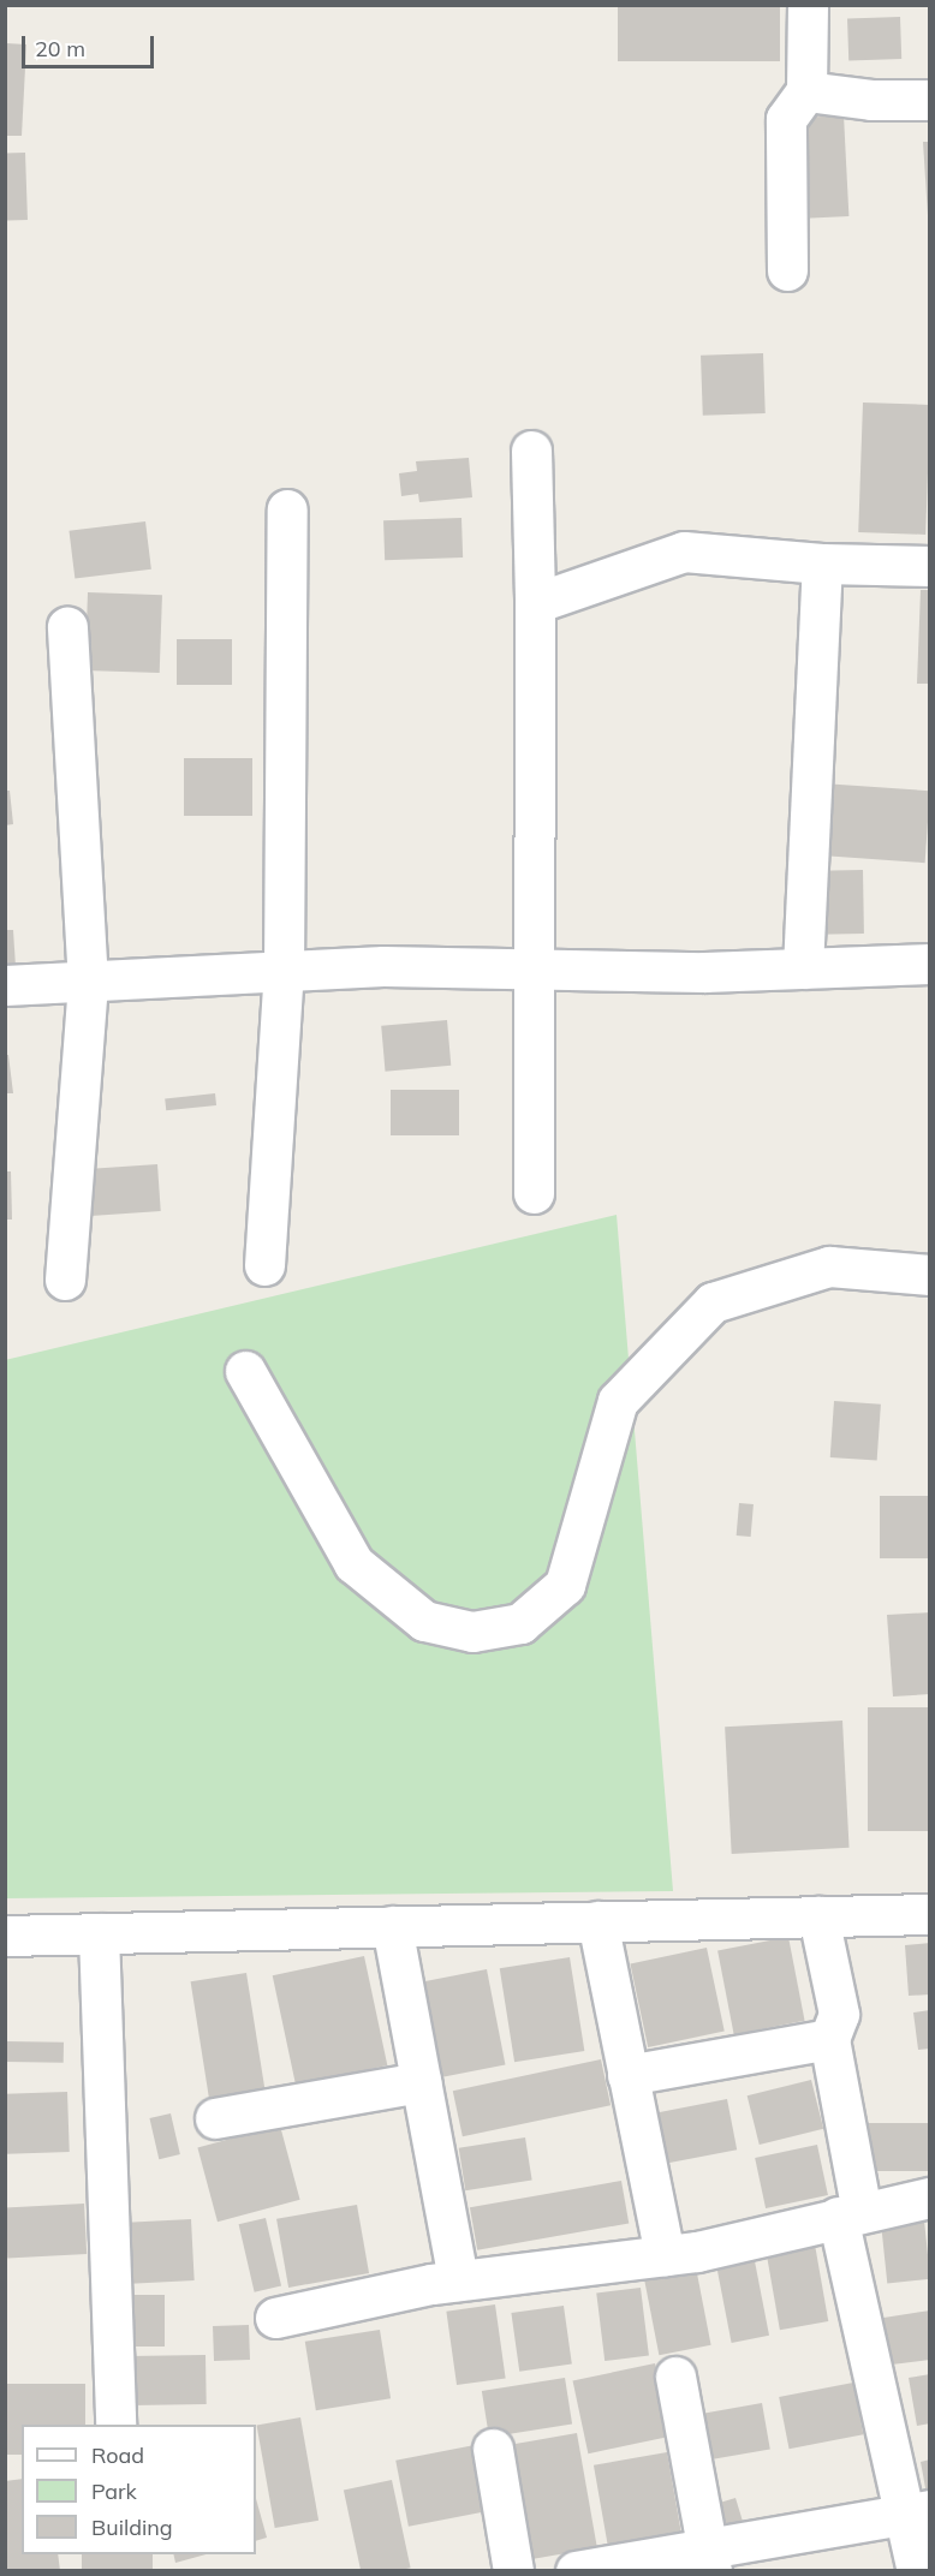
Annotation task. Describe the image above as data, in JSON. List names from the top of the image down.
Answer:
{
  "legend": ["Road", "Park", "Building"],
  "scale_bar": "20 m"
}
